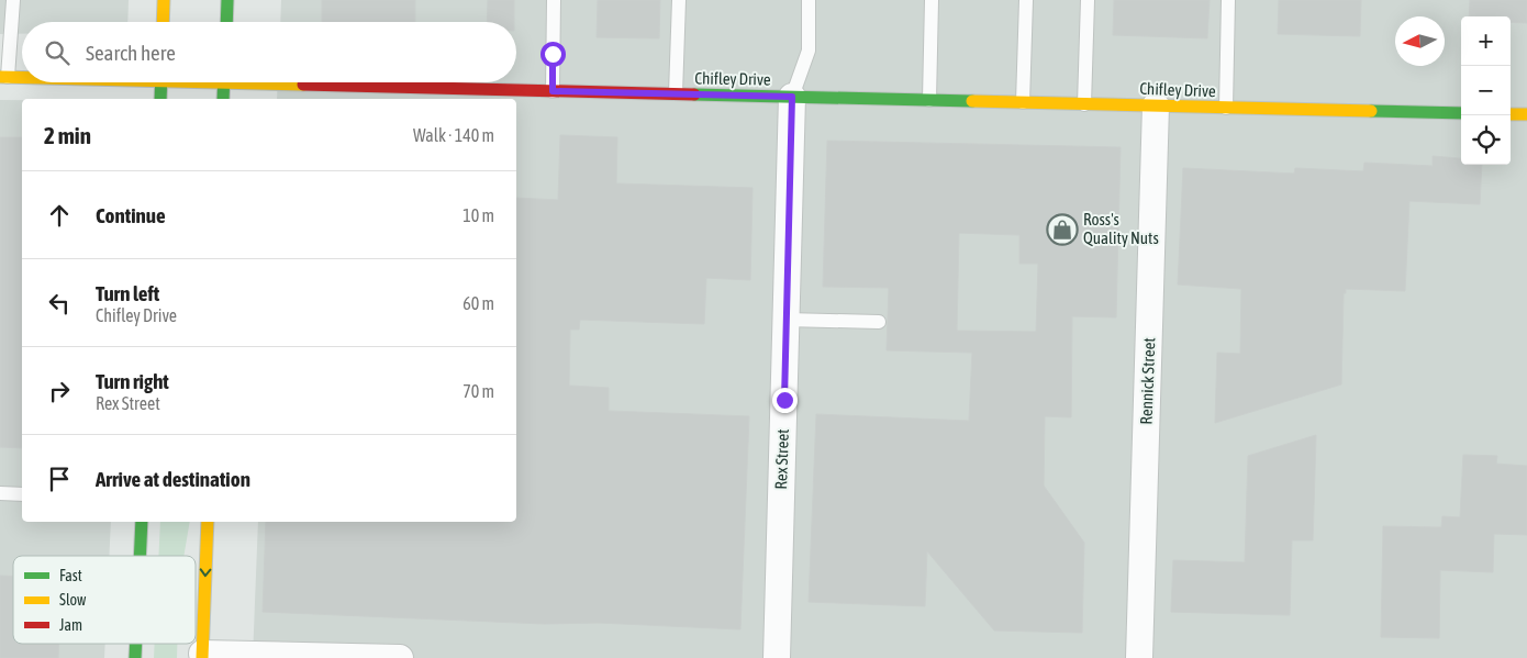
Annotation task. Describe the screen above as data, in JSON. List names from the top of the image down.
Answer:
{
  "streets": {
    "main road": ["Chifley Drive"],
    "street": ["Rennick Street", "Rex Street"]
  },
  "crossings": [
    ["Chifley Drive", "Rennick Street"],
    ["Chifley Drive", "Rex Street"]
  ],
  "places": {
    "shop": ["Ross's Quality Nuts"]
  },
  "legend": ["Fast", "Slow", "Jam"],
  "north": "left",
  "page": {
    "map_buttons": ["+", "−"],
    "search": "Search here",
    "heading": ["2 min", "Walk · 140 m"],
    "list": [
      ["Continue", "10 m"],
      ["Turn left", "Chifley Drive", "60 m"],
      ["Turn right", "Rex Street", "70 m"],
      "Arrive at destination"
    ]
  }
}
